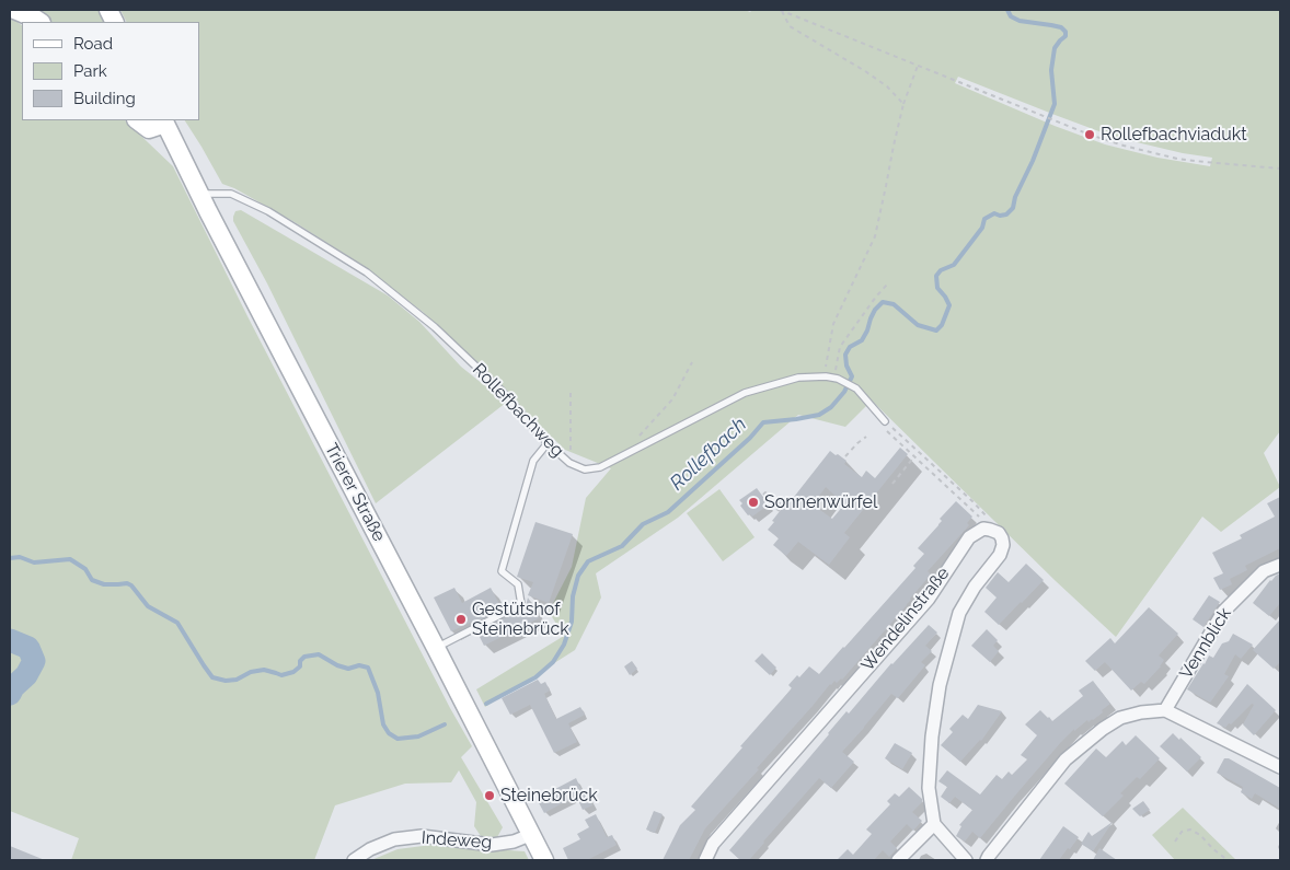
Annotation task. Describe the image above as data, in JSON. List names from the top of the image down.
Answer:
{
  "streets": {
    "main road": ["Trierer Straße"],
    "street": ["Wendelinstraße", "Vennblick", "Indeweg"],
    "lane": ["Rollefbachweg"]
  },
  "crossings": [
    ["Rollefbachweg", "Trierer Straße"],
    ["Trierer Straße", "Indeweg"]
  ],
  "water": ["Rollefbach"],
  "places": [
    "Rollefbachviadukt",
    "Sonnenwürfel",
    "Gestütshof Steinebrück",
    "Steinebrück"
  ],
  "legend": ["Road", "Park", "Building"]
}
